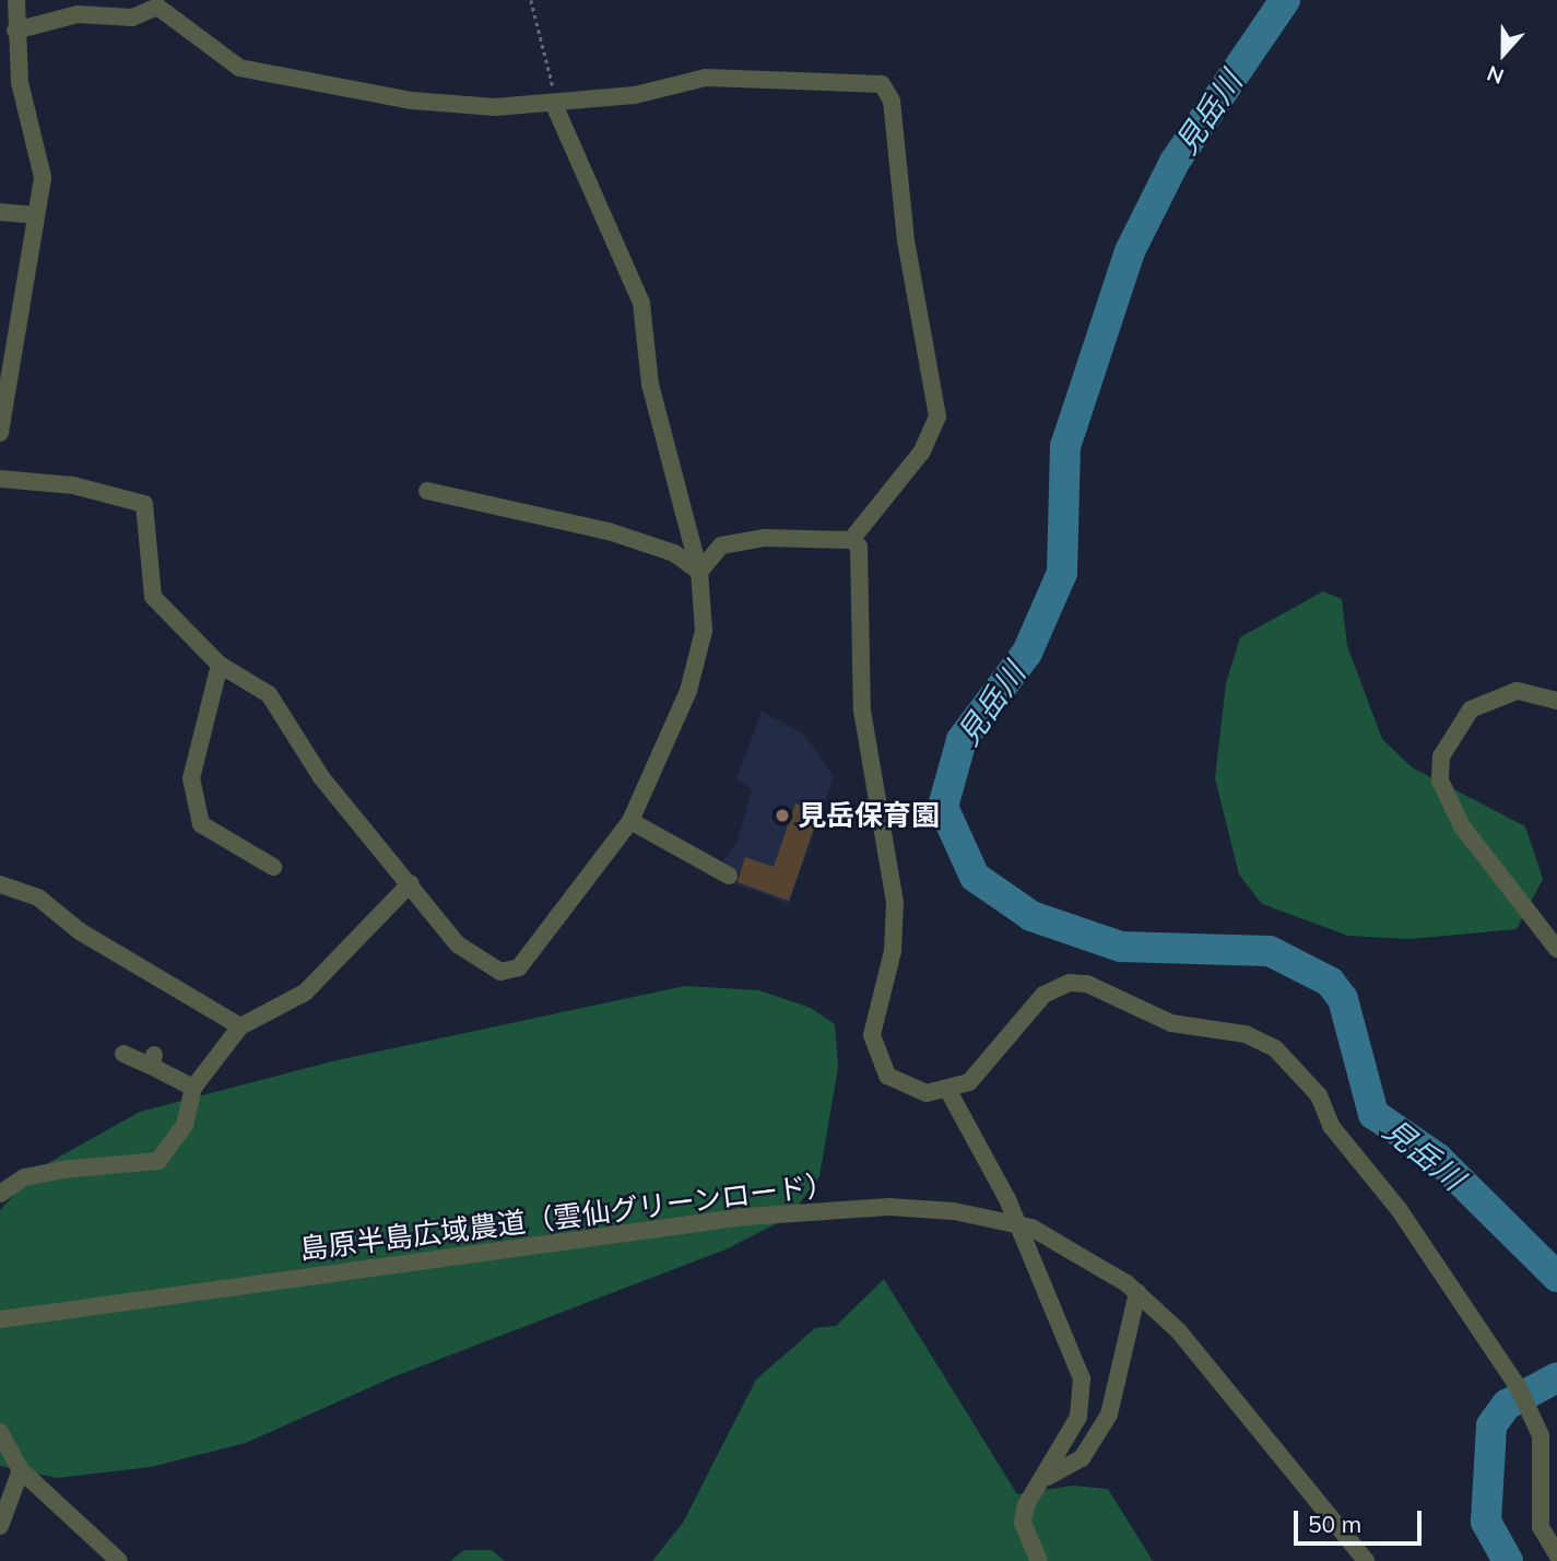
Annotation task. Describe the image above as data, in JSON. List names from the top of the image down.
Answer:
{
  "streets": {
    "street": ["島原半島広域農道（雲仙グリーンロード）"]
  },
  "water": ["見岳川"],
  "places": ["見岳保育園"],
  "scale_bar": "50 m",
  "north": "bottom"
}
